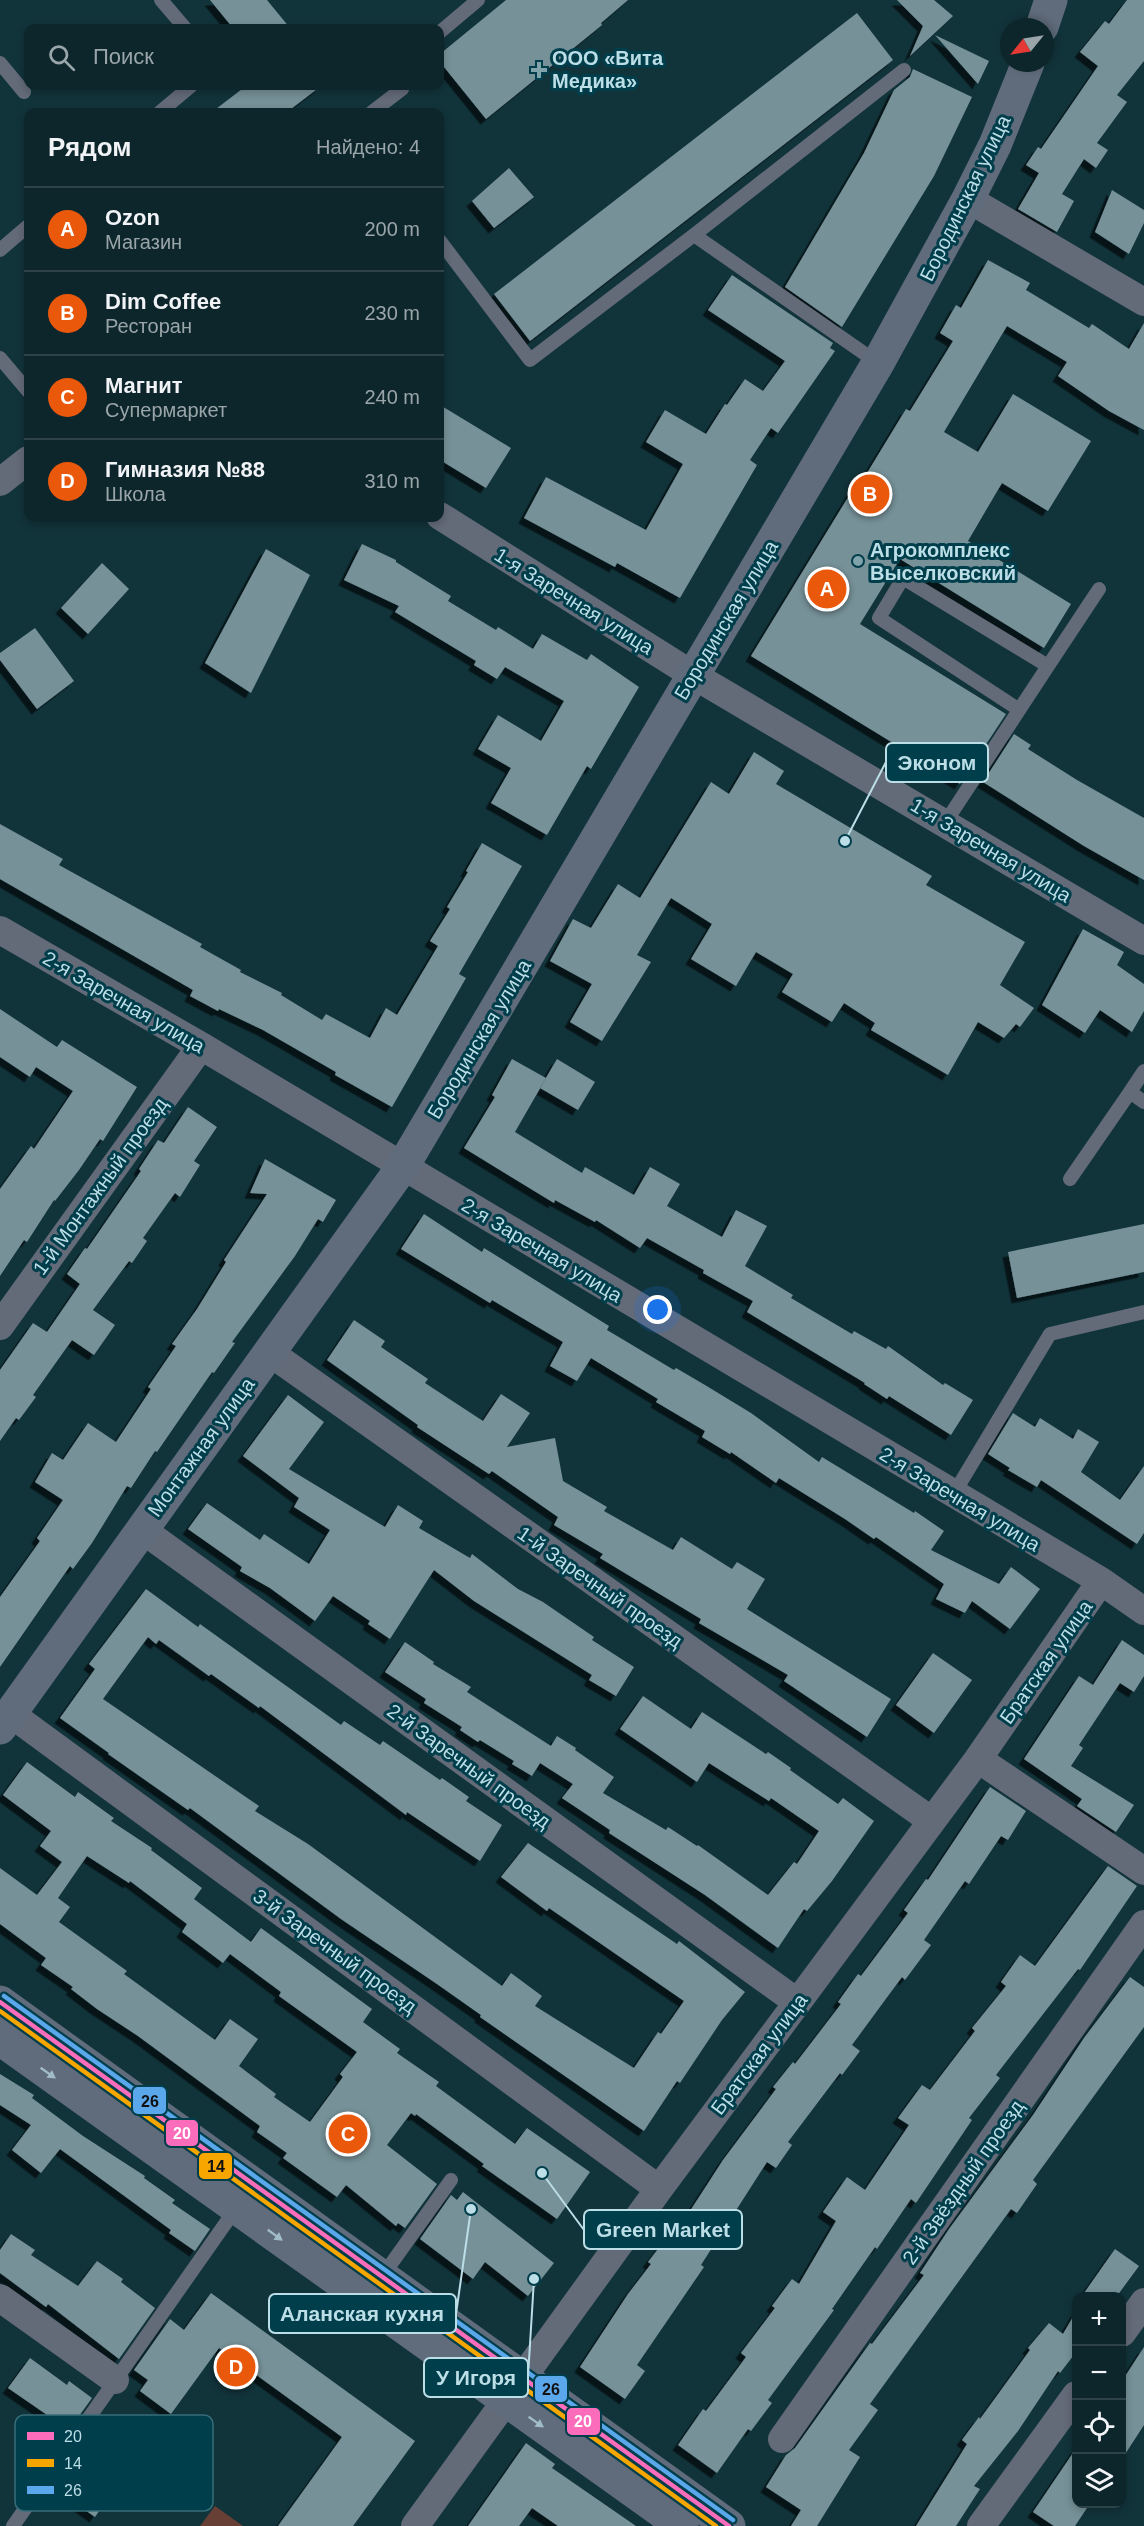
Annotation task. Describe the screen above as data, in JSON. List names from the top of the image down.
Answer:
{
  "streets": {
    "main road": ["Бородинская улица", "Монтажная улица"],
    "street": [
      "1-я Заречная улица",
      "2-я Заречная улица",
      "1-й Монтажный проезд",
      "1-й Заречный проезд",
      "Братская улица",
      "2-й Заречный проезд",
      "3-й Заречный проезд",
      "2-й Звёздный проезд"
    ]
  },
  "crossings": [
    ["Бородинская улица", "1-я Заречная улица"],
    ["Бородинская улица", "2-я Заречная улица"],
    ["Бородинская улица", "Монтажная улица"],
    ["2-я Заречная улица", "1-й Монтажный проезд"],
    ["2-я Заречная улица", "Монтажная улица"],
    ["2-я Заречная улица", "Братская улица"],
    ["Монтажная улица", "1-й Заречный проезд"],
    ["Монтажная улица", "2-й Заречный проезд"],
    ["Монтажная улица", "3-й Заречный проезд"],
    ["1-й Заречный проезд", "Братская улица"],
    ["Братская улица", "2-й Заречный проезд"],
    ["Братская улица", "3-й Заречный проезд"]
  ],
  "places": {
    "health": ["ООО «Вита Медика»"],
    "other": [
      "Агрокомплекс Выселковский",
      "Эконом",
      "Green Market",
      "Аланская кухня",
      "У Игоря"
    ]
  },
  "lines": ["transit line 26", "transit line 20", "transit line 14"],
  "legend": ["20", "14", "26"],
  "north": "bottom left",
  "page": {
    "search": "Поиск",
    "heading": ["Рядом", "Найдено: 4"],
    "list": [
      {
        "mark": "A",
        "name": "Ozon",
        "note": "Магазин",
        "value": "200 m"
      },
      {
        "mark": "B",
        "name": "Dim Coffee",
        "note": "Ресторан",
        "value": "230 m"
      },
      {
        "mark": "C",
        "name": "Магнит",
        "note": "Супермаркет",
        "value": "240 m"
      },
      {
        "mark": "D",
        "name": "Гимназия №88",
        "note": "Школа",
        "value": "310 m"
      }
    ],
    "pins": [
      "B",
      "A",
      "C",
      "D"
    ],
    "map_buttons": ["+", "−"]
  }
}
